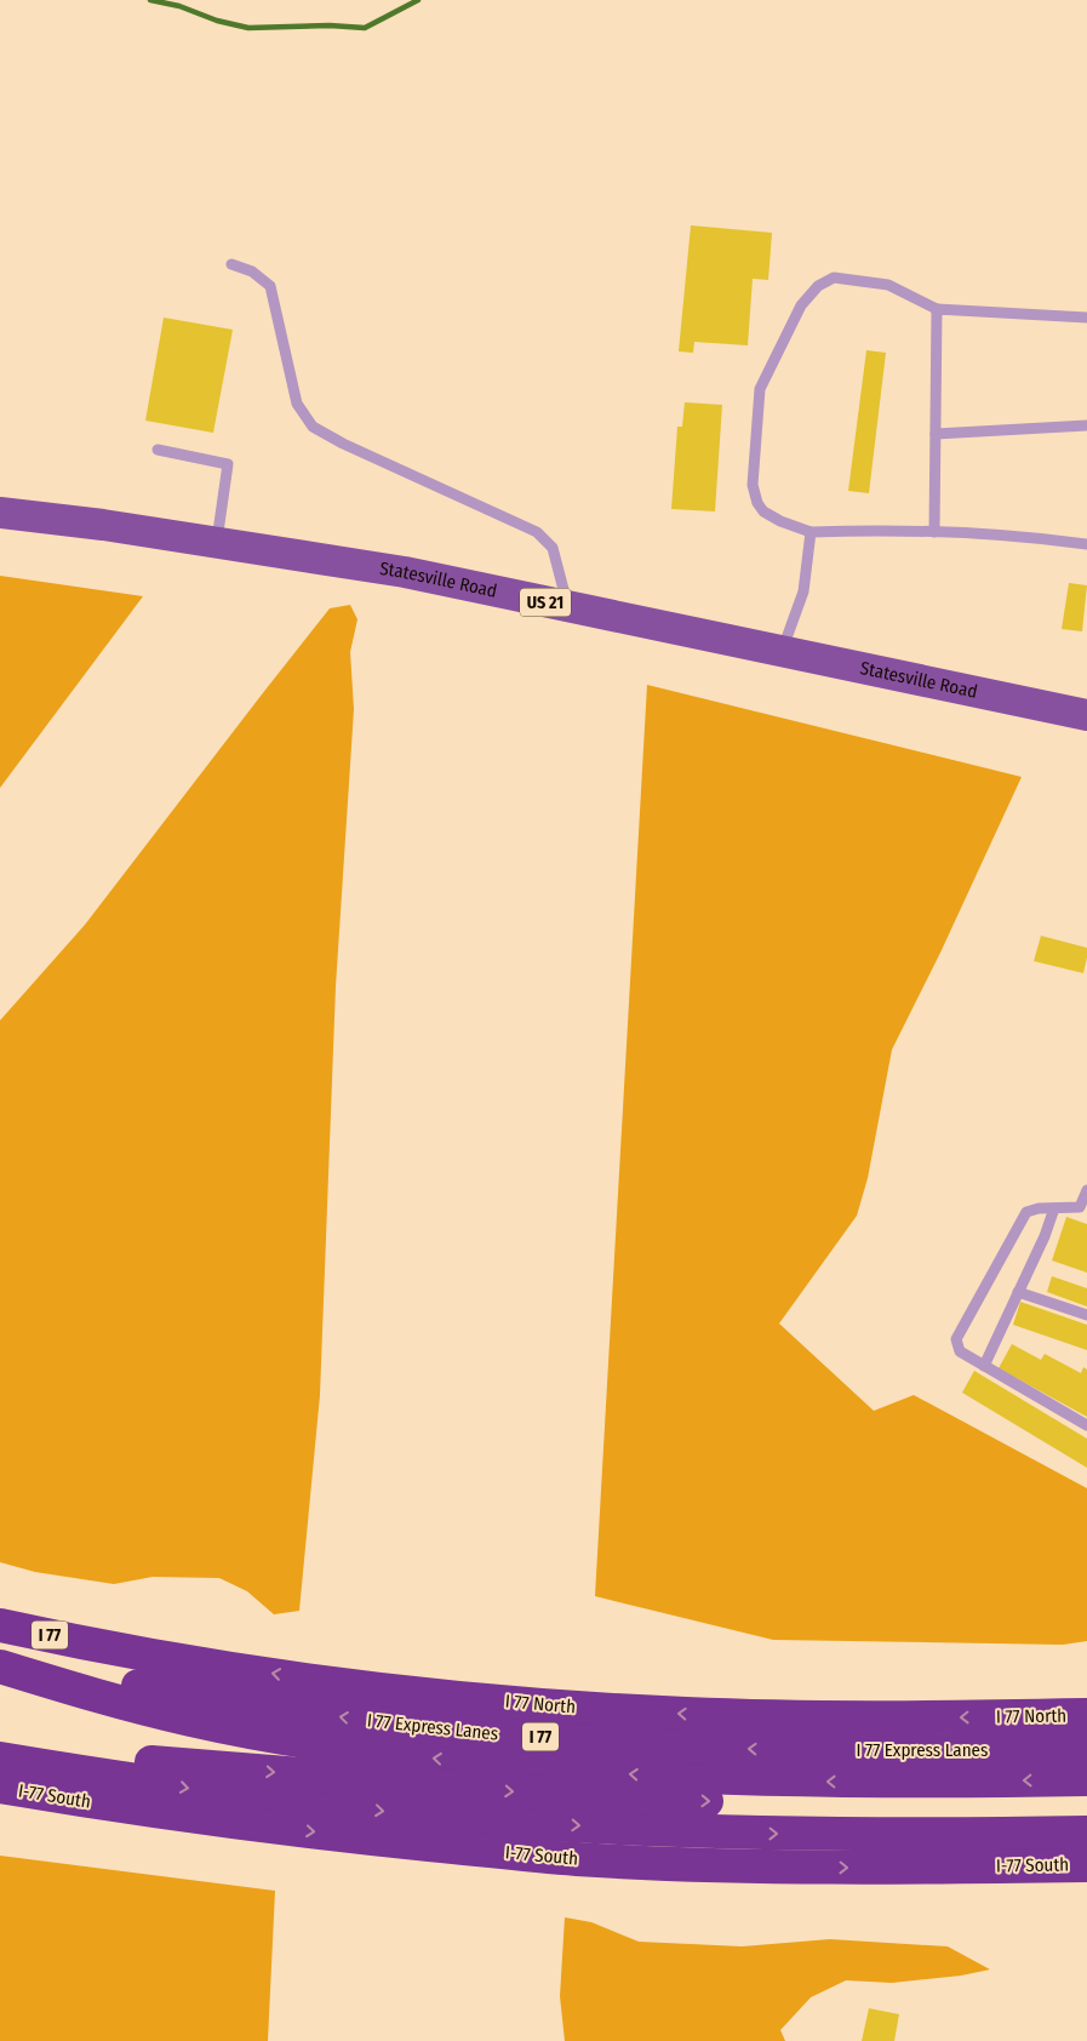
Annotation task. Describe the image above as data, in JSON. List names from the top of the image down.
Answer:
{
  "streets": {
    "highway": [
      "I 77",
      "I 77 North",
      "I 77 Express Lanes",
      "I-77 South"
    ],
    "main road": ["Statesville Road", "US 21"]
  }
}
